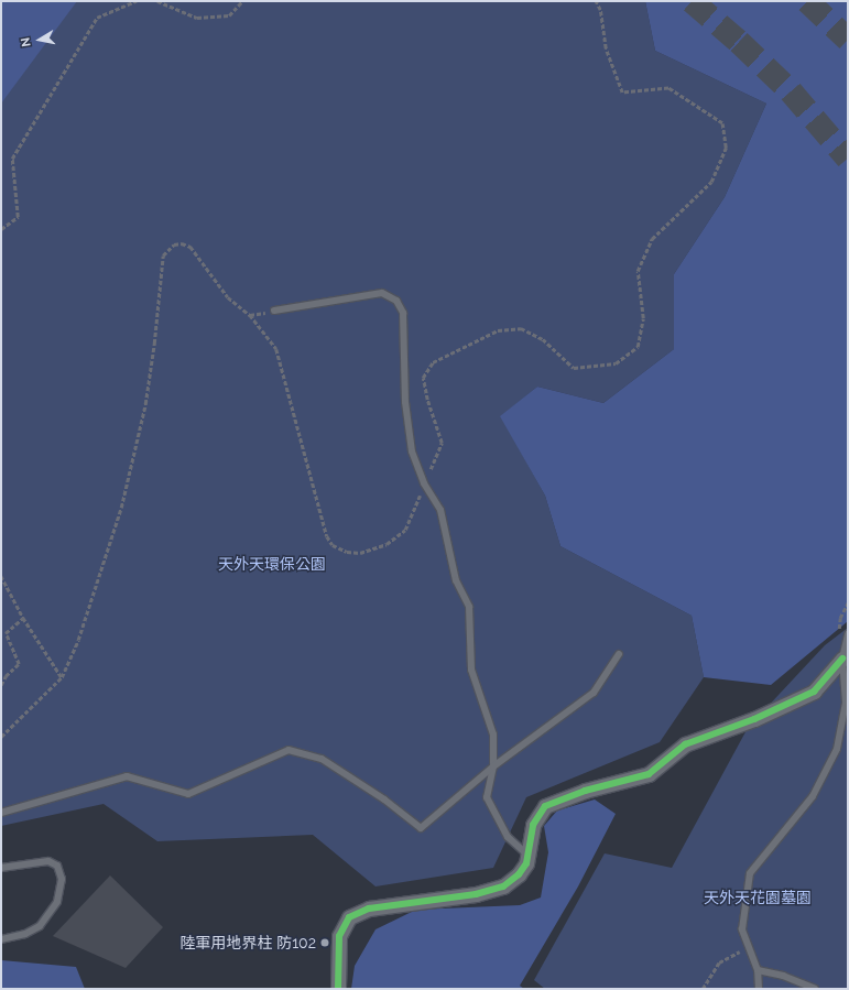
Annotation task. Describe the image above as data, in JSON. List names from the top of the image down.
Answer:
{
  "parks": ["天外天環保公園", "天外天花園墓園"],
  "places": ["陸軍用地界柱 防102"],
  "north": "left"
}
